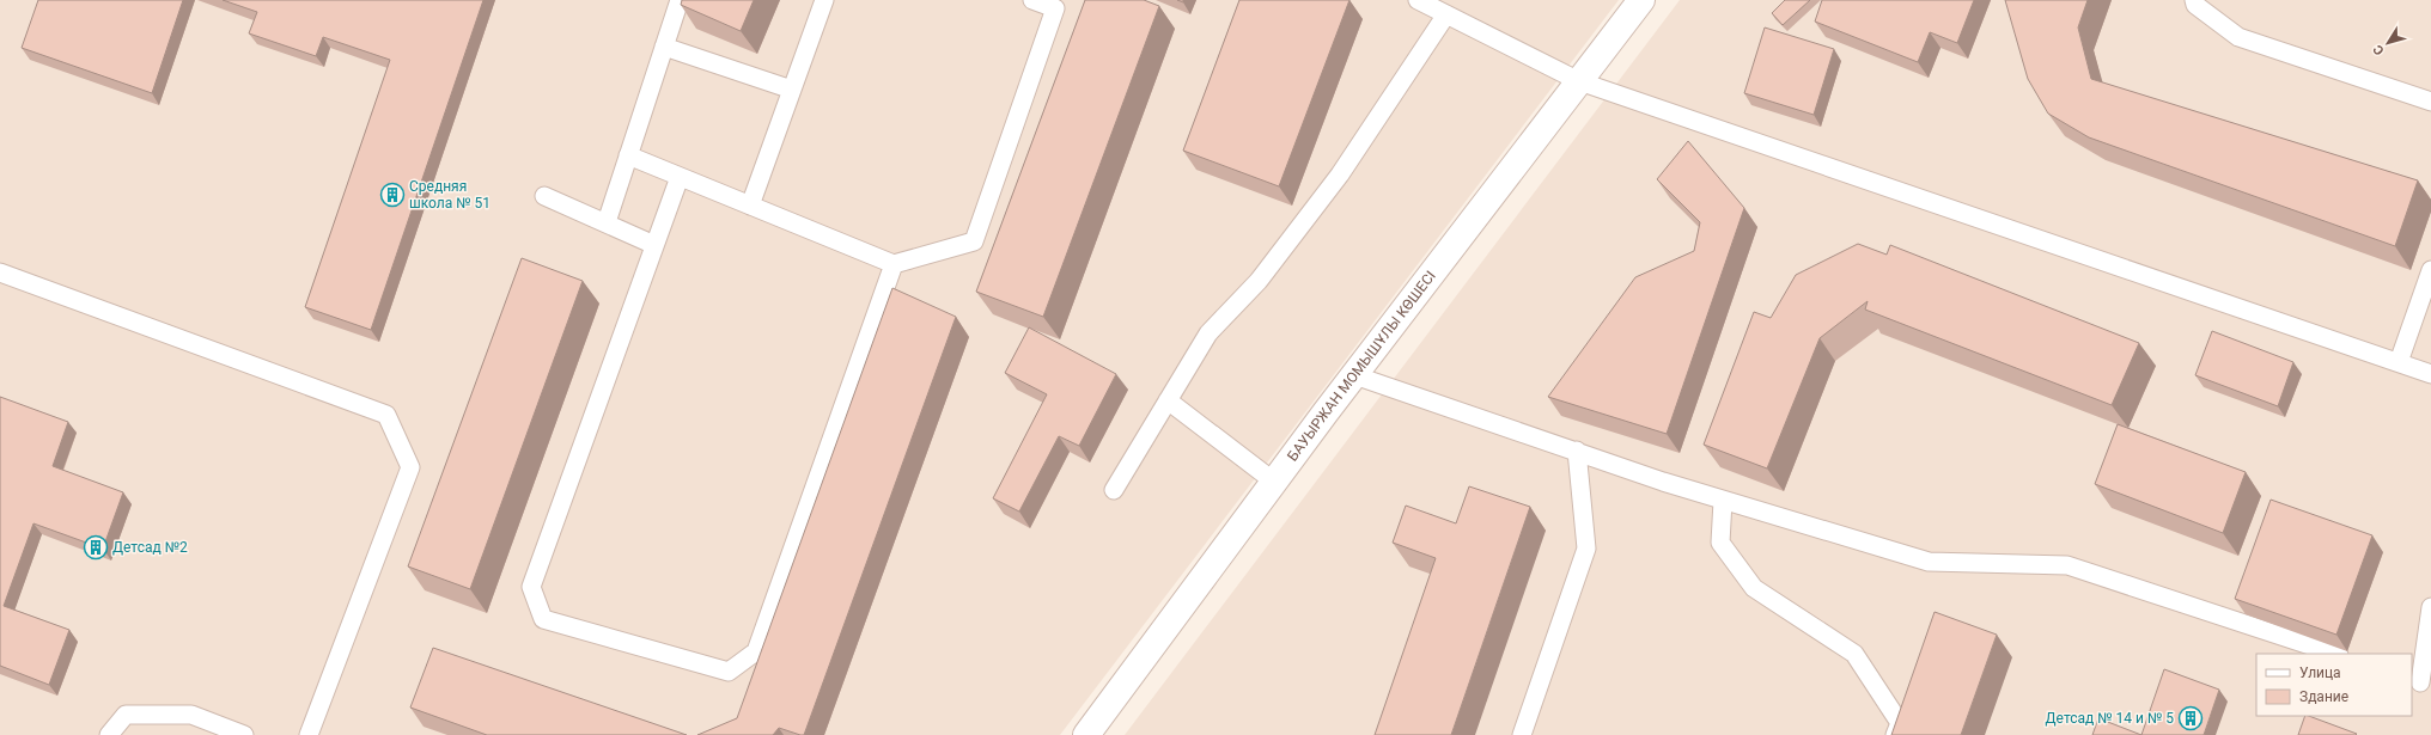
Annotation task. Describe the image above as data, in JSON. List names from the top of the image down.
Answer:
{
  "streets": {
    "street": ["БАУЫРЖАН МОМЫШҰЛЫ КӨШЕСІ"]
  },
  "places": {
    "building": ["Средняя школа № 51", "Детсад №2", "Детсад № 14 и № 5"]
  },
  "legend": ["Улица", "Здание"],
  "north": "bottom left"
}
